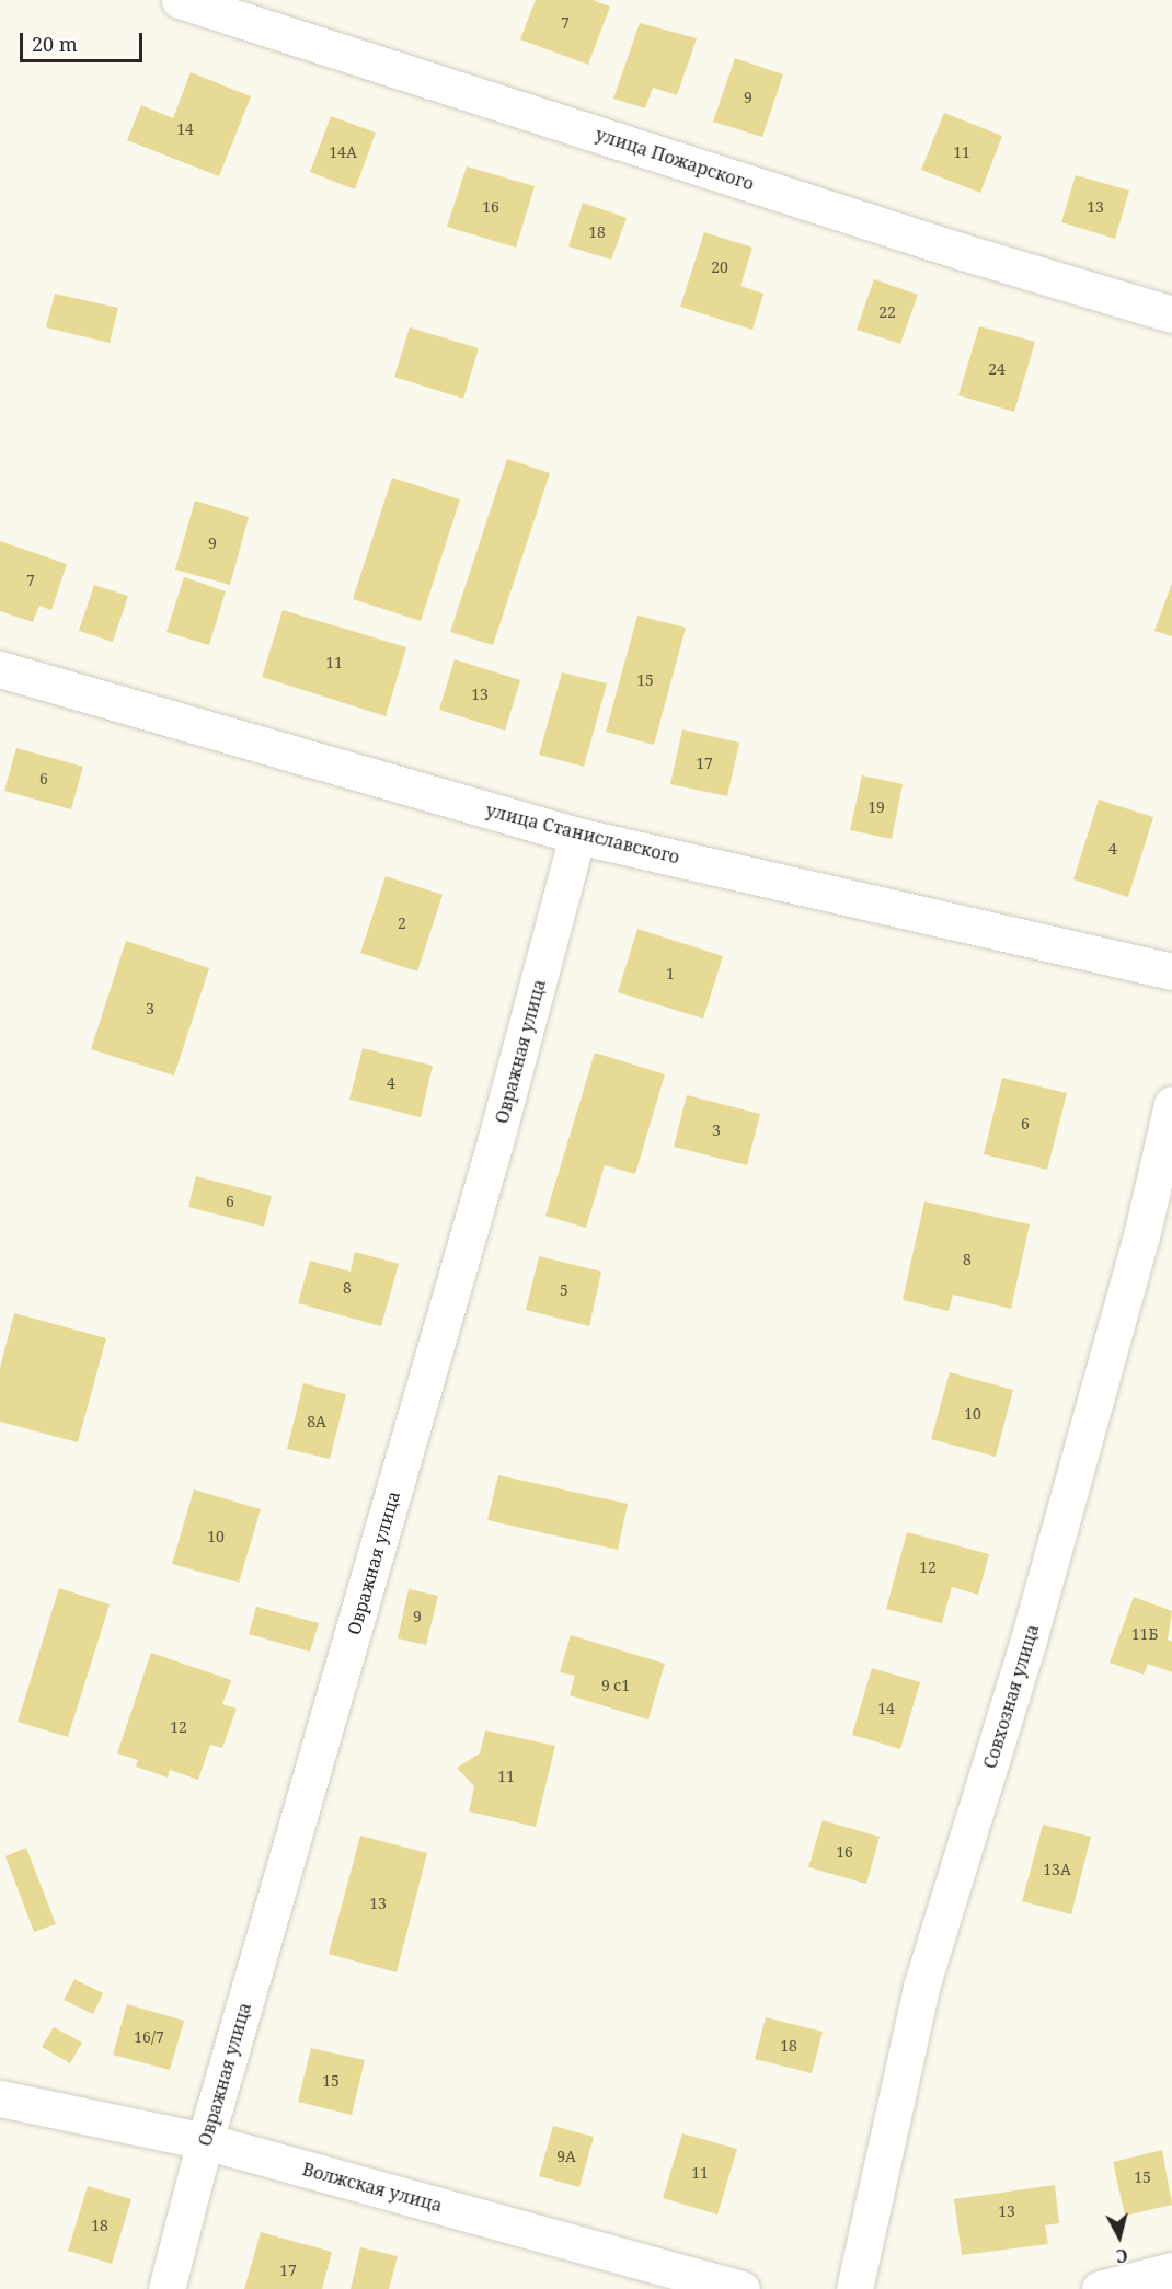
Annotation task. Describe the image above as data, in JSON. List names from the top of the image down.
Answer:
{
  "streets": {
    "street": [
      "улица Пожарского",
      "улица Станиславского",
      "Овражная улица",
      "Совхозная улица",
      "Волжская улица"
    ]
  },
  "crossings": [
    ["улица Станиславского", "Овражная улица"],
    ["Овражная улица", "Волжская улица"]
  ],
  "house_numbers": [
    "7",
    "9",
    "14",
    "14А",
    "11",
    "16",
    "13",
    "18",
    "20",
    "22",
    "24",
    "9",
    "7",
    "11",
    "15",
    "13",
    "17",
    "6",
    "19",
    "4",
    "2",
    "1",
    "3",
    "4",
    "6",
    "3",
    "6",
    "8",
    "8",
    "5",
    "10",
    "8А",
    "10",
    "12",
    "9",
    "11Б",
    "9 с1",
    "14",
    "12",
    "11",
    "16",
    "13А",
    "13",
    "16/7",
    "18",
    "15",
    "9А",
    "11",
    "15",
    "13",
    "18",
    "17"
  ],
  "scale_bar": "20 m",
  "north": "bottom"
}
